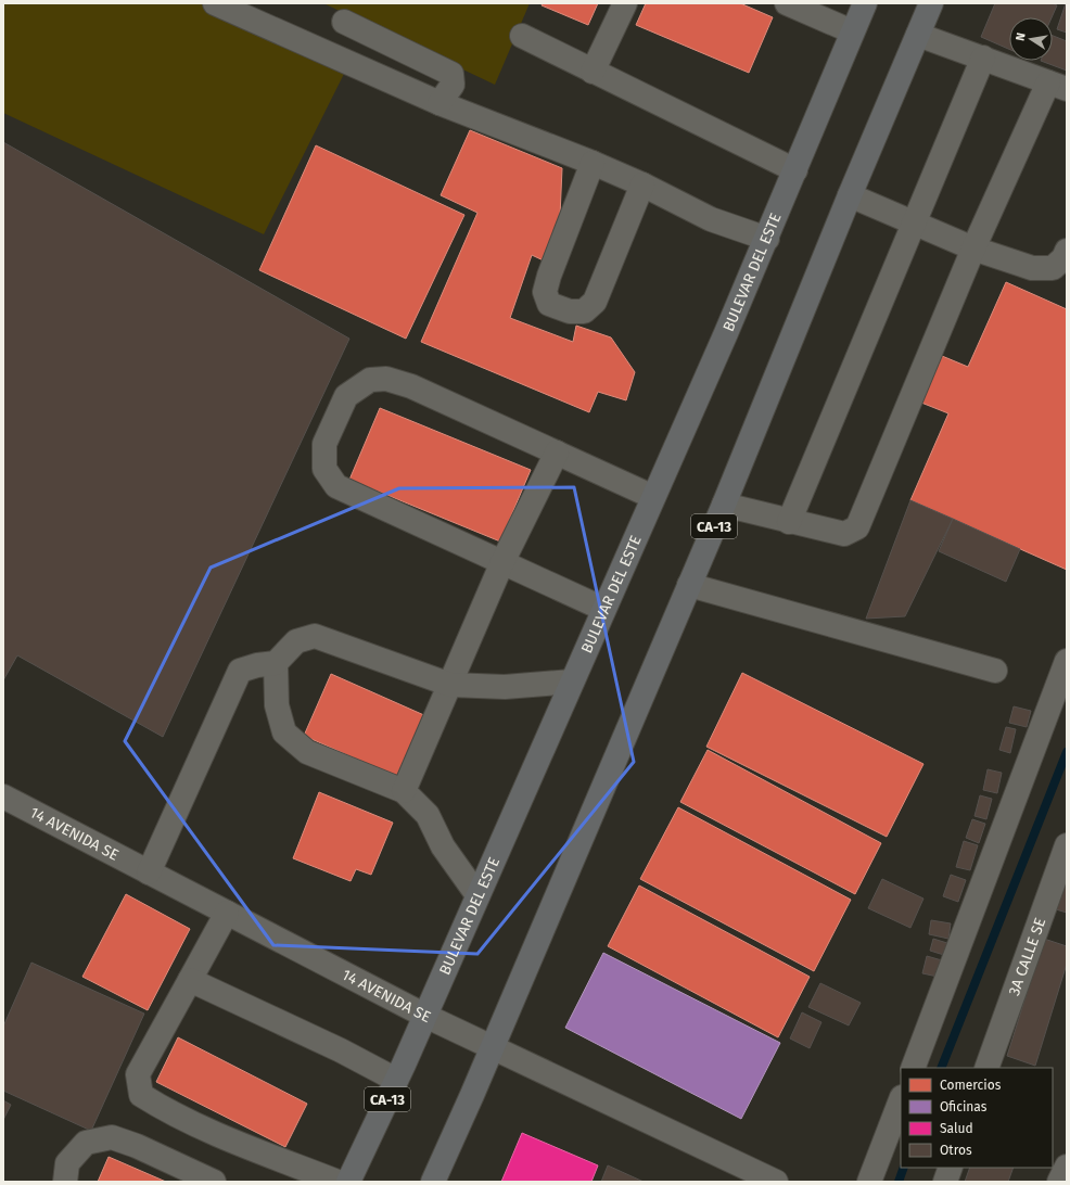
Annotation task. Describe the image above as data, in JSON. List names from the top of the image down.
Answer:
{
  "streets": {
    "highway": ["BULEVAR DEL ESTE", "CA-13"],
    "street": ["14 AVENIDA SE", "3A CALLE SE"]
  },
  "crossings": [
    ["BULEVAR DEL ESTE", "14 AVENIDA SE"],
    ["CA-13", "14 AVENIDA SE"]
  ],
  "legend": [
    "Comercios",
    "Oficinas",
    "Salud",
    "Otros"
  ],
  "north": "left"
}
